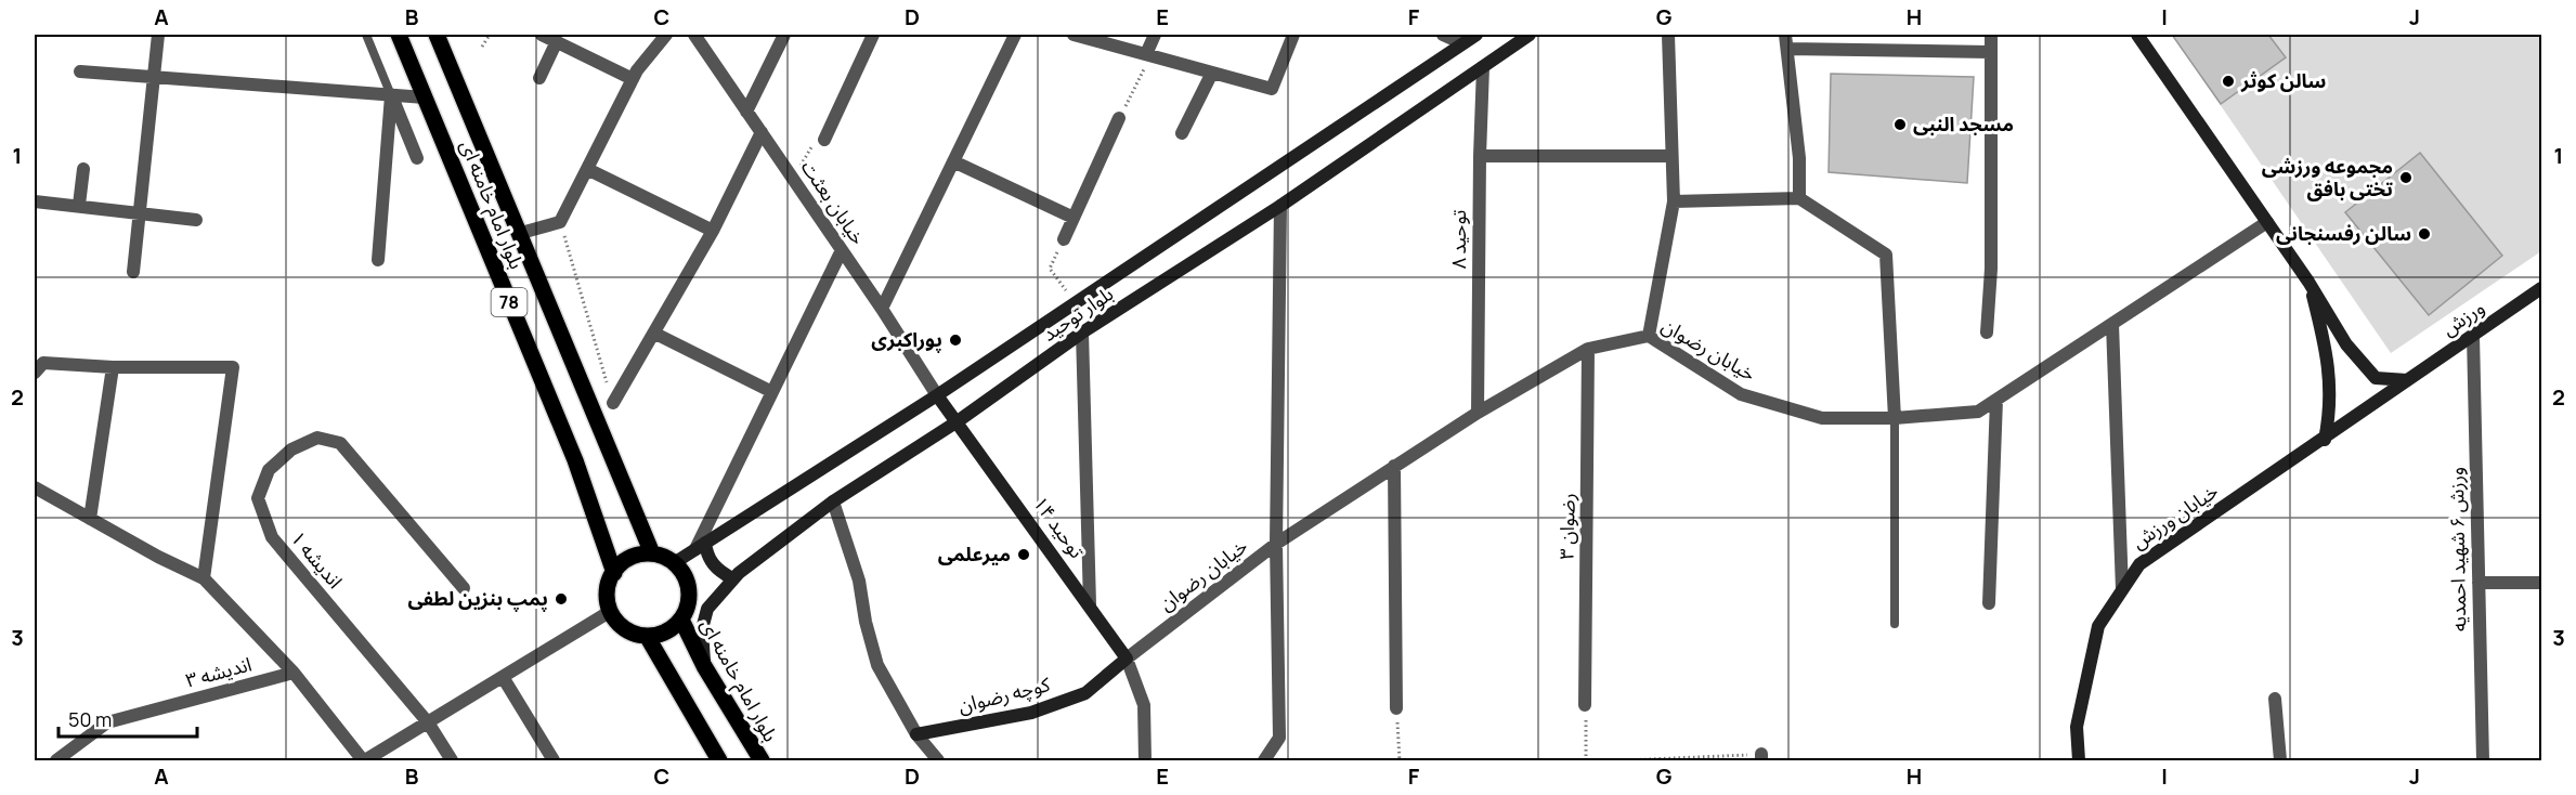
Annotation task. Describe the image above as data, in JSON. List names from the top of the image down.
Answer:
{
  "streets": {
    "main road": ["بلوار امام خامنه ای", "78"],
    "street": [
      "خیابان بعثت",
      "توحید ۸",
      "بلوار توحید",
      "ورزش",
      "خیابان رضوان",
      "خیابان ورزش",
      "رضوان ۳",
      "توحید ۱۴",
      "ورزش ۶ شهید احمدیه",
      "اندیشه ۱",
      "اندیشه ۳",
      "کوچه رضوان"
    ]
  },
  "crossings": [
    ["خیابان بعثت", "بلوار توحید"],
    ["خیابان بعثت", "توحید ۱۴"],
    ["بلوار امام خامنه ای", "78"],
    ["بلوار امام خامنه ای", "بلوار توحید"],
    ["توحید ۸", "بلوار توحید"],
    ["توحید ۸", "خیابان رضوان"],
    ["78", "بلوار توحید"],
    ["بلوار توحید", "توحید ۱۴"],
    ["ورزش", "خیابان ورزش"],
    ["ورزش", "ورزش ۶ شهید احمدیه"],
    ["خیابان رضوان", "رضوان ۳"],
    ["خیابان رضوان", "توحید ۱۴"],
    ["خیابان رضوان", "کوچه رضوان"],
    ["توحید ۱۴", "کوچه رضوان"]
  ],
  "places": [
    "سالن کوثر",
    "مسجد النبی",
    "مجموعه ورزشی تختی بافق",
    "سالن رفسنجانی",
    "پوراکبری",
    "میرعلمی",
    "پمپ بنزین لطفی"
  ],
  "scale_bar": "50 m",
  "grid": {
    "columns": [
      "A",
      "B",
      "C",
      "D",
      "E",
      "F",
      "G",
      "H",
      "I",
      "J"
    ],
    "rows": ["1", "2", "3"]
  }
}
